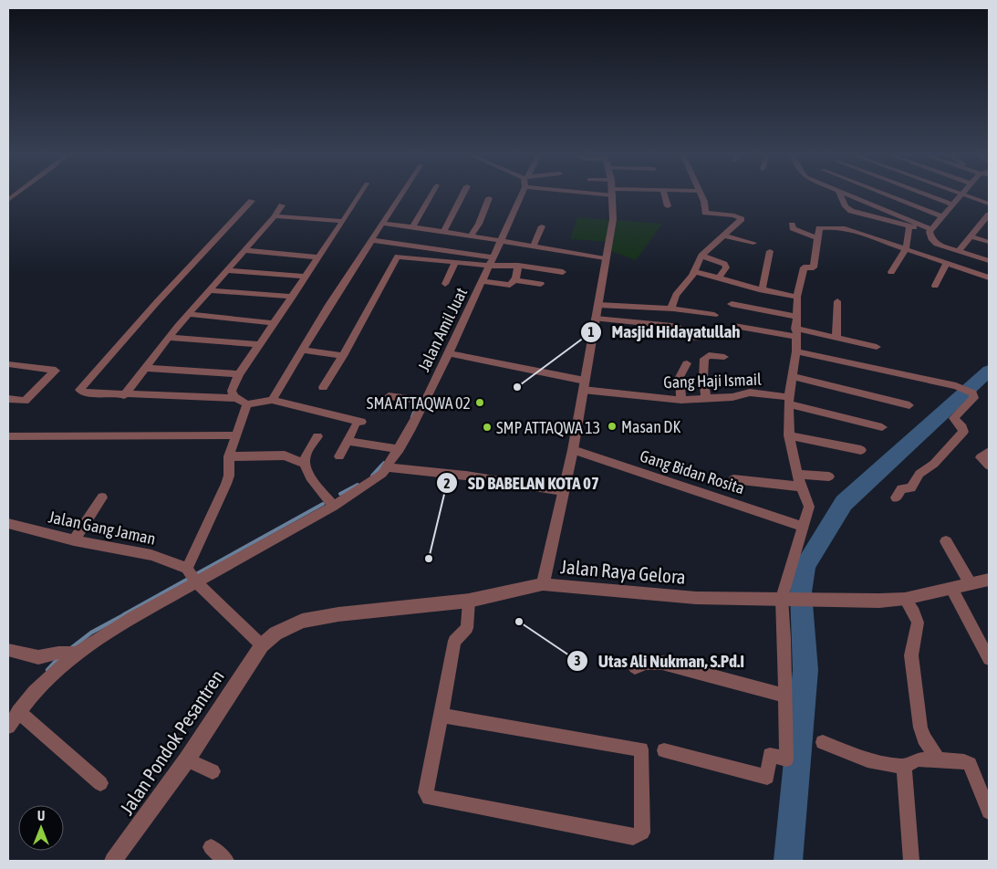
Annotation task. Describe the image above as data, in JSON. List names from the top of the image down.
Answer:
{
  "streets": {
    "street": [
      "Jalan Amil Juat",
      "Gang Haji Ismail",
      "Gang Bidan Rosita",
      "Jalan Gang Jaman",
      "Jalan Raya Gelora",
      "Jalan Pondok Pesantren"
    ]
  },
  "crossings": [
    ["Jalan Amil Juat", "Gang Haji Ismail"],
    ["Jalan Amil Juat", "Jalan Gang Jaman"],
    ["Jalan Gang Jaman", "Jalan Raya Gelora"],
    ["Jalan Gang Jaman", "Jalan Pondok Pesantren"],
    ["Jalan Raya Gelora", "Jalan Pondok Pesantren"]
  ],
  "places": [
    "Masjid Hidayatullah",
    "SMA ATTAQWA 02",
    "Masan DK",
    "SMP ATTAQWA 13",
    "SD BABELAN KOTA 07",
    "Utas Ali Nukman, S.Pd.I"
  ],
  "north": "top"
}
